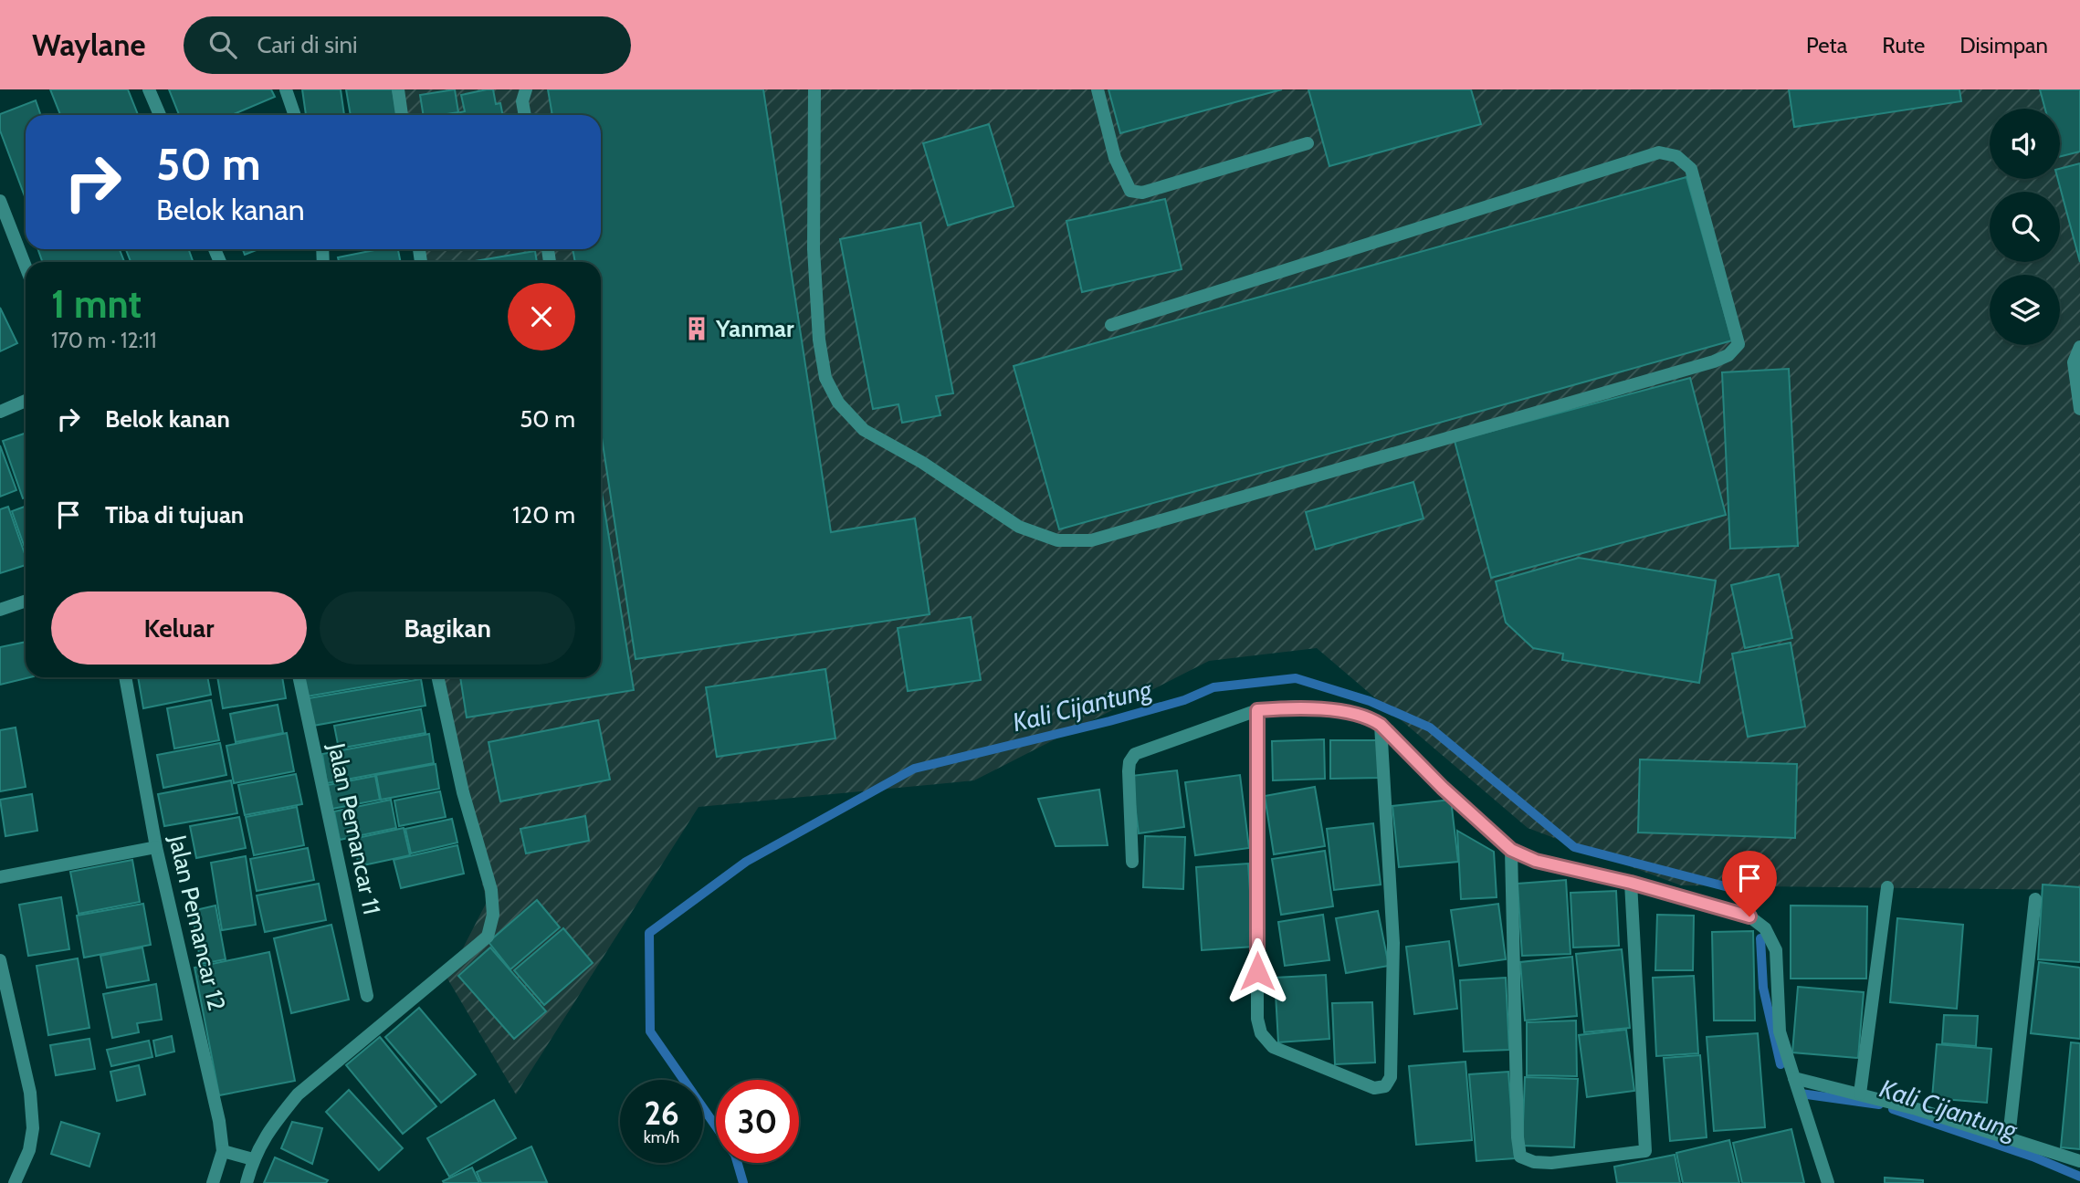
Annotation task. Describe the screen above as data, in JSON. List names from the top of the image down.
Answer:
{
  "streets": {
    "street": ["Jalan Pemancar 11", "Jalan Pemancar 12"]
  },
  "water": ["Kali Cijantung"],
  "places": {
    "building": ["Yanmar"]
  },
  "page": {
    "header": "Waylane",
    "search": "Cari di sini",
    "nav": ["Peta", "Rute", "Disimpan"],
    "turn": ["50 m", "Belok kanan"],
    "heading": ["1 mnt", "170 m · 12:11"],
    "list": [
      {
        "name": "Belok kanan",
        "value": "50 m"
      },
      {
        "name": "Tiba di tujuan",
        "value": "120 m"
      }
    ],
    "buttons": ["Keluar", "Bagikan"],
    "speed": "26 km/h",
    "limit": "30"
  }
}
